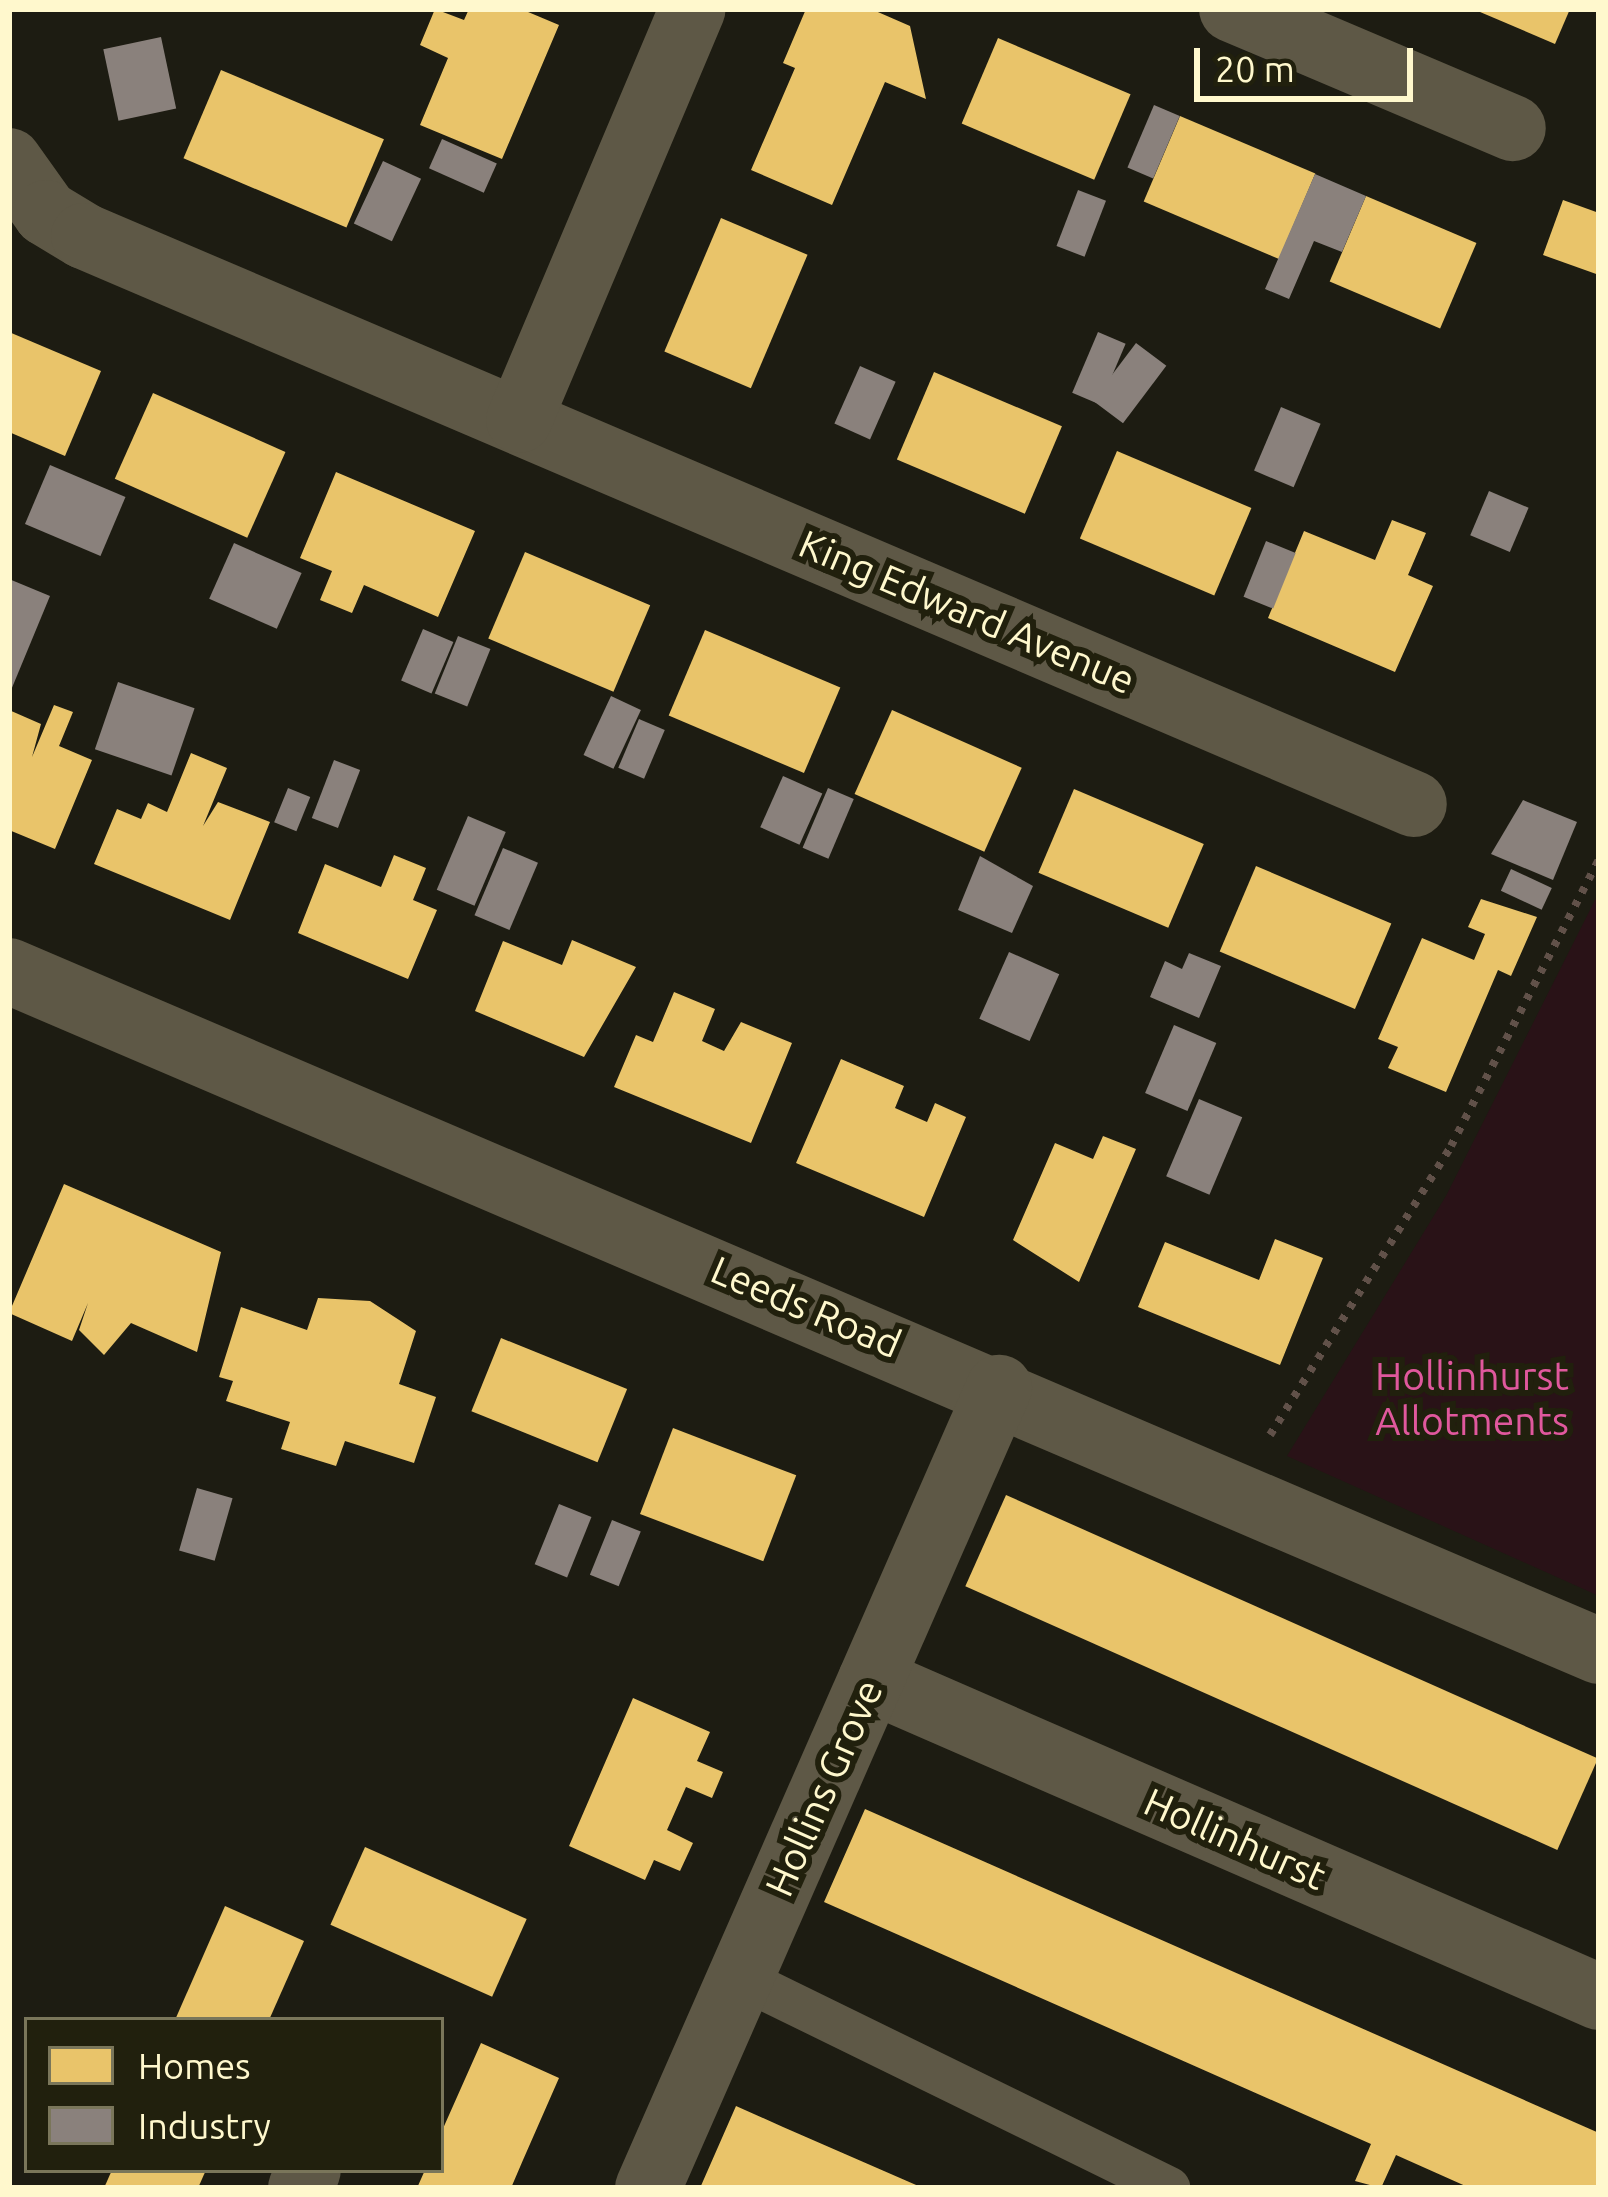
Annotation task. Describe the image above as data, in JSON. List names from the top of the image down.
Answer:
{
  "streets": {
    "street": [
      "King Edward Avenue",
      "Leeds Road",
      "Hollins Grove",
      "Hollinhurst"
    ]
  },
  "crossings": [
    ["Leeds Road", "Hollins Grove"],
    ["Hollins Grove", "Hollinhurst"]
  ],
  "parks": ["Hollinhurst Allotments"],
  "legend": ["Homes", "Industry"],
  "scale_bar": "20 m"
}
